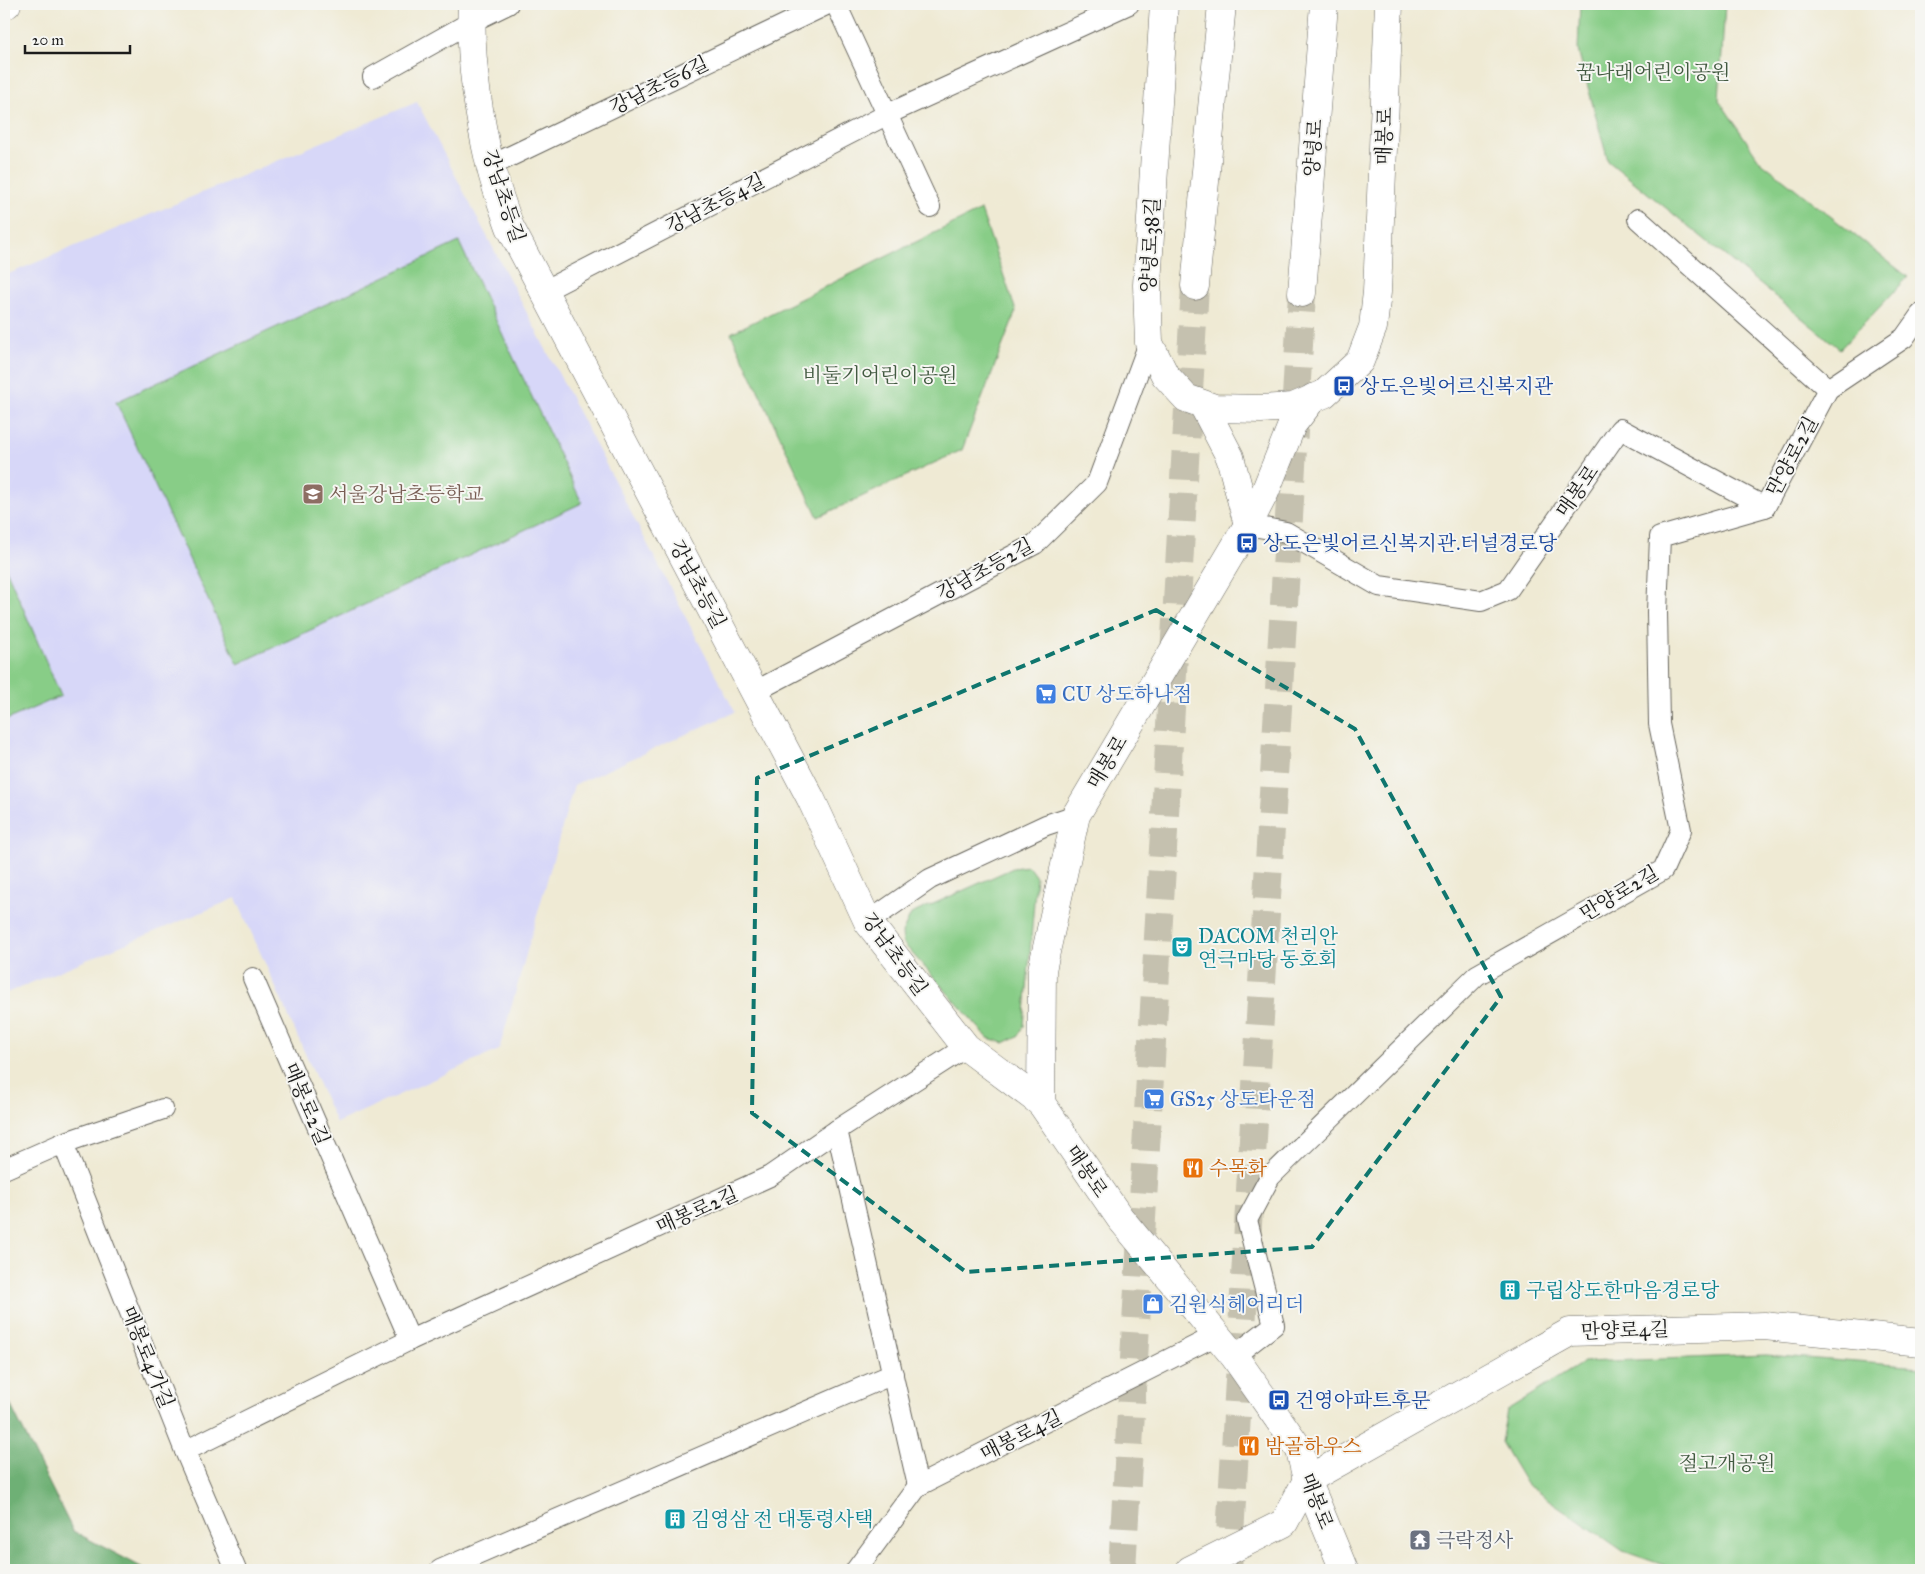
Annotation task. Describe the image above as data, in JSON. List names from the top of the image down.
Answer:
{
  "streets": {
    "street": [
      "매봉로",
      "양녕로",
      "강남초등길",
      "양녕로38길",
      "만양로4길"
    ],
    "lane": [
      "강남초등6길",
      "강남초등4길",
      "만양로2길",
      "강남초등2길",
      "매봉로2길",
      "매봉로4가길",
      "매봉로4길"
    ]
  },
  "crossings": [
    ["강남초등6길", "강남초등길"],
    ["매봉로", "강남초등길"],
    ["매봉로", "양녕로38길"],
    ["매봉로", "만양로2길"],
    ["매봉로", "만양로4길"],
    ["매봉로", "매봉로4길"],
    ["강남초등길", "강남초등4길"],
    ["강남초등길", "강남초등2길"],
    ["강남초등길", "매봉로2길"],
    ["양녕로38길", "강남초등2길"],
    ["매봉로2길", "매봉로4가길"]
  ],
  "parks": ["꿈나래어린이공원", "비둘기어린이공원", "절고개공원"],
  "places": {
    "bus stop": ["상도은빛어르신복지관", "상도은빛어르신복지관.터널경로당", "건영아파트후문"],
    "school or university": ["서울강남초등학교"],
    "supermarket": ["CU 상도하나점", "GS25 상도타운점"],
    "theatre": ["DACOM 천리안 연극마당 동호회"],
    "restaurant": ["수목화", "밤골하우스"],
    "building": ["구립상도한마음경로당", "김영삼 전 대통령사택"],
    "shop": ["김원식헤어리더"],
    "temple": ["극락정사"]
  },
  "scale_bar": "20 m"
}
